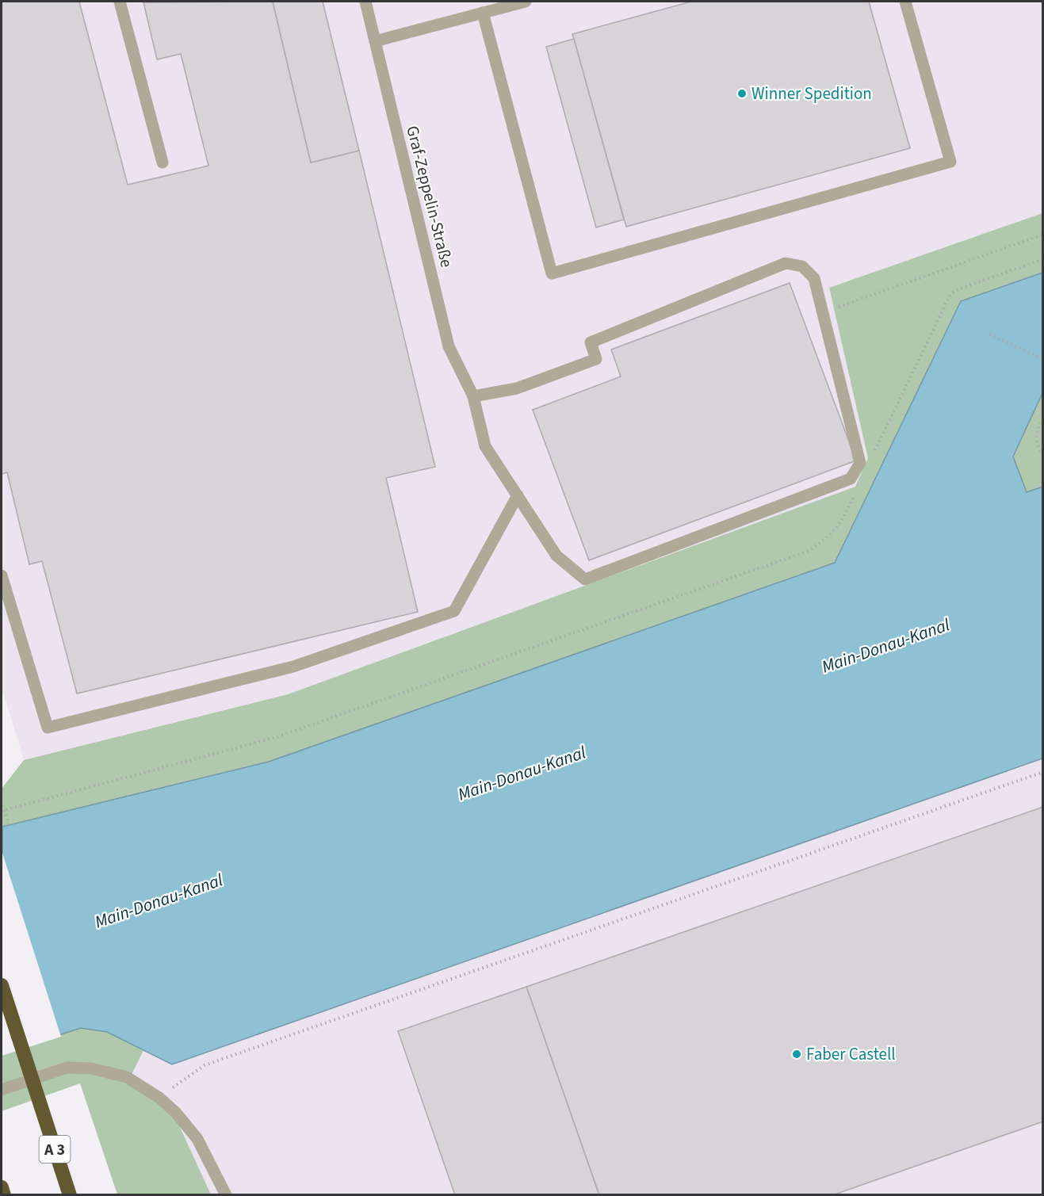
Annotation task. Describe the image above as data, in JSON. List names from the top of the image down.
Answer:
{
  "streets": {
    "highway": ["A 3"],
    "street": ["Graf-Zeppelin-Straße"]
  },
  "water": ["Main-Donau-Kanal"],
  "places": ["Winner Spedition", "Faber Castell"]
}
